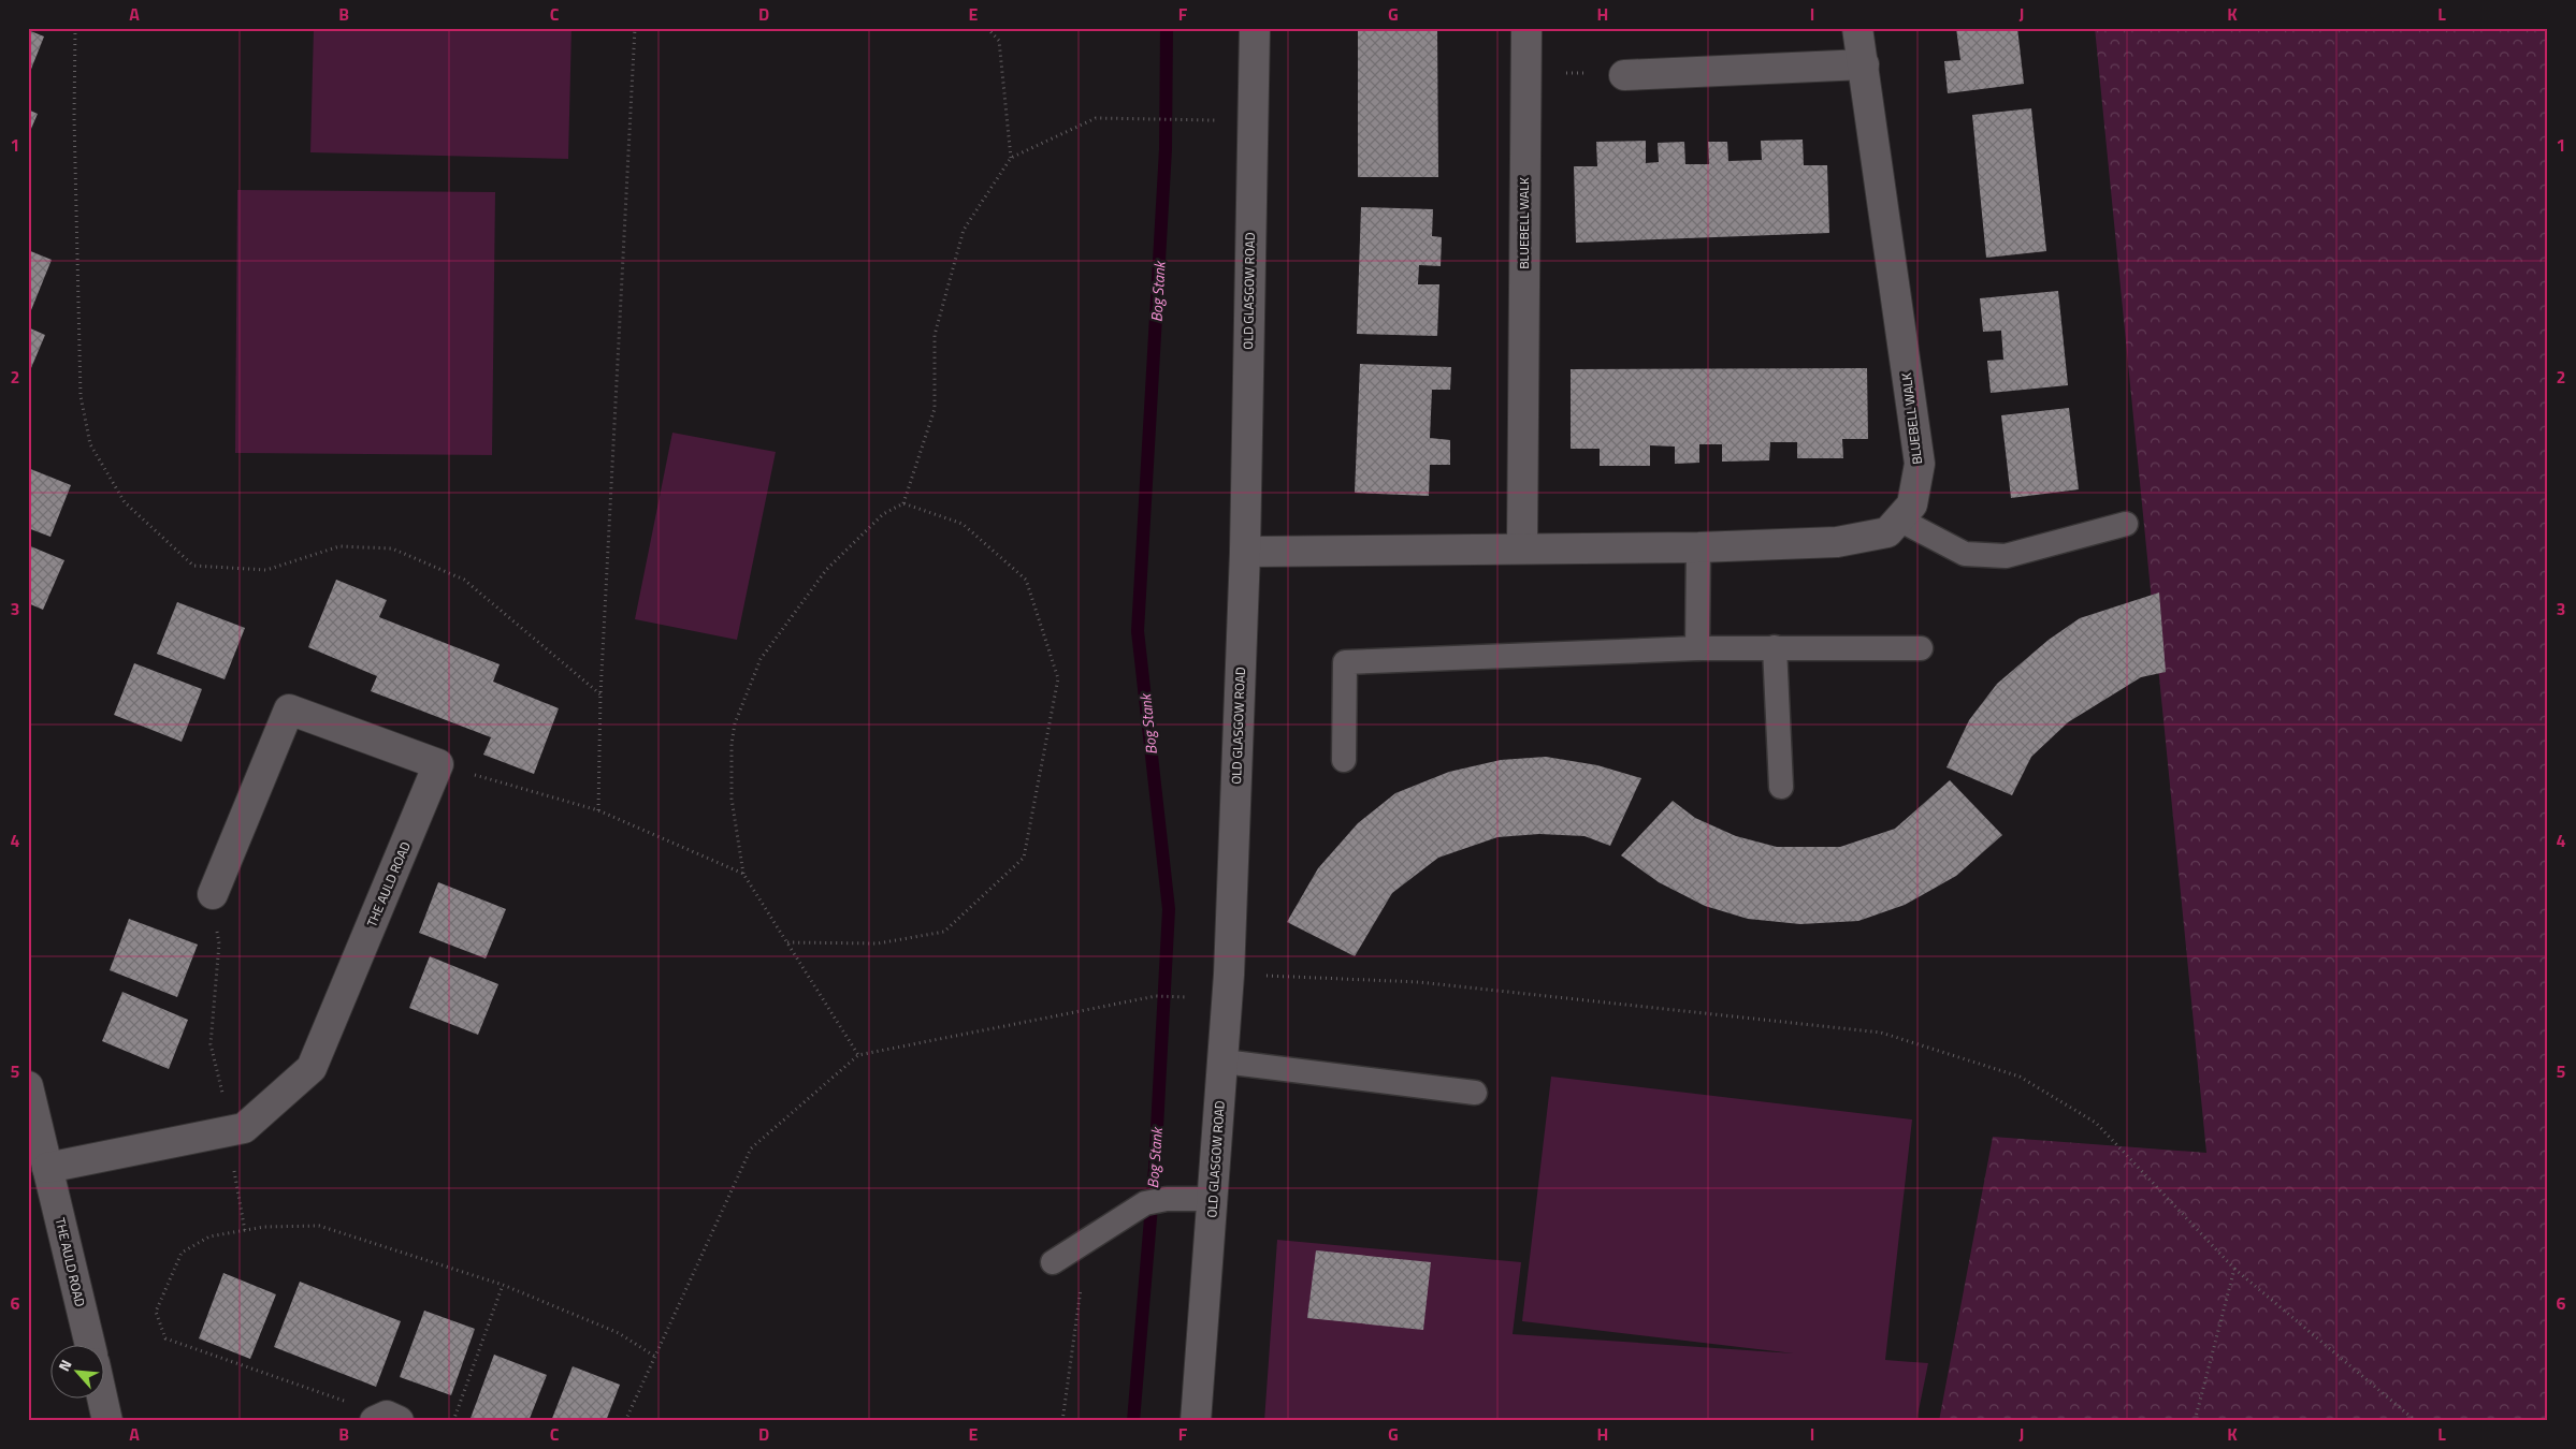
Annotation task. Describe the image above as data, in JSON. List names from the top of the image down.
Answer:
{
  "streets": {
    "street": ["BLUEBELL WALK", "OLD GLASGOW ROAD", "THE AULD ROAD"]
  },
  "crossings": [
    ["BLUEBELL WALK", "OLD GLASGOW ROAD"]
  ],
  "water": ["Bog Stank"],
  "north": "top left",
  "grid": {
    "columns": [
      "A",
      "B",
      "C",
      "D",
      "E",
      "F",
      "G",
      "H",
      "I",
      "J",
      "K",
      "L"
    ],
    "rows": [
      "1",
      "2",
      "3",
      "4",
      "5",
      "6"
    ]
  }
}
